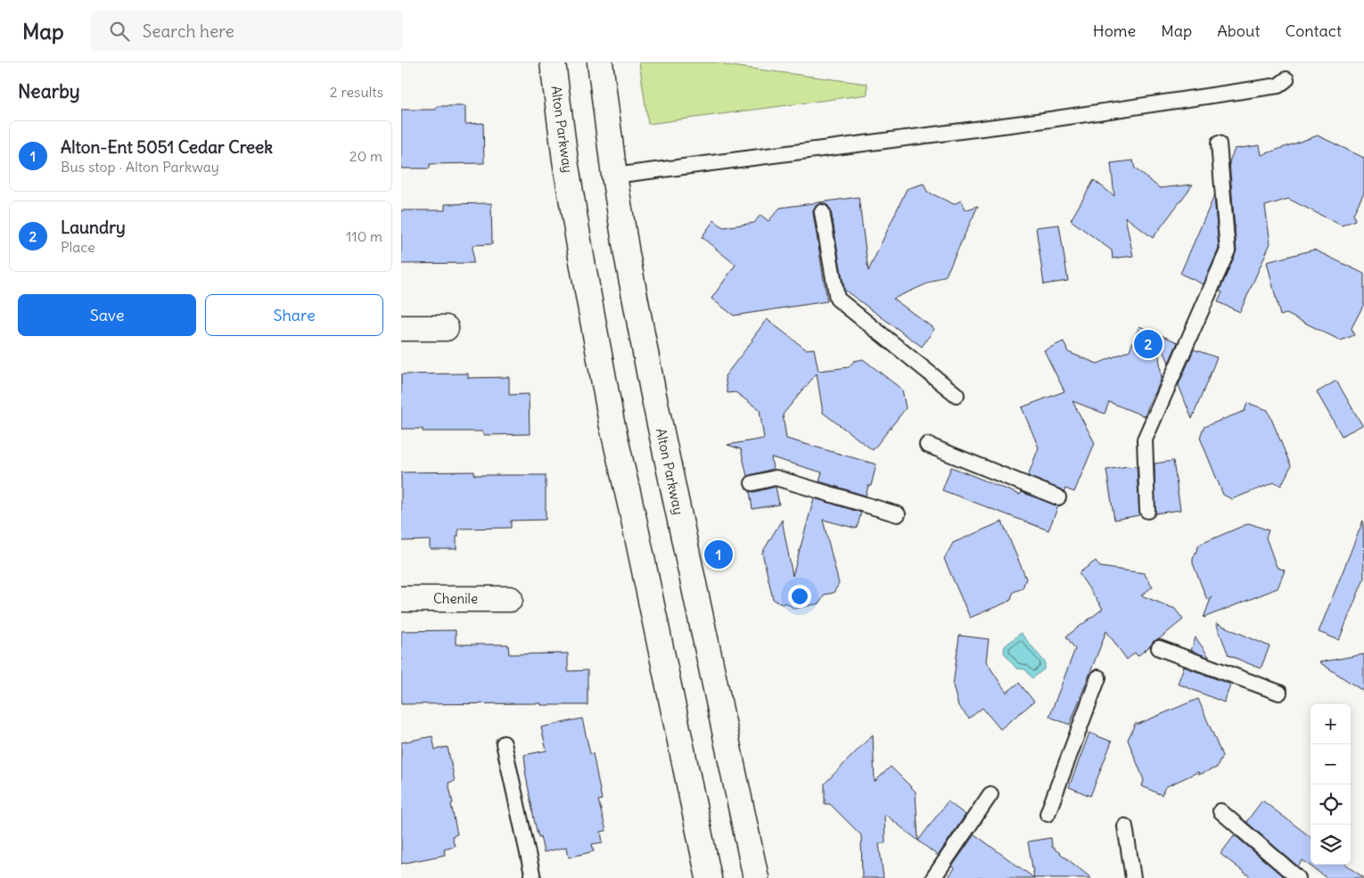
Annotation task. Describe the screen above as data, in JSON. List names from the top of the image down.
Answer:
{
  "streets": {
    "main road": ["Alton Parkway", "Chenile"]
  },
  "page": {
    "header": "Map",
    "search": "Search here",
    "nav": [
      "Home",
      "Map",
      "About",
      "Contact"
    ],
    "heading": ["Nearby", "2 results"],
    "list": [
      {
        "mark": "1",
        "name": "Alton-Ent 5051 Cedar Creek",
        "note": "Bus stop · Alton Parkway",
        "value": "20 m"
      },
      {
        "mark": "2",
        "name": "Laundry",
        "note": "Place",
        "value": "110 m"
      }
    ],
    "buttons": ["Save", "Share"],
    "pins": ["2", "1"],
    "map_buttons": ["+", "−"]
  }
}
